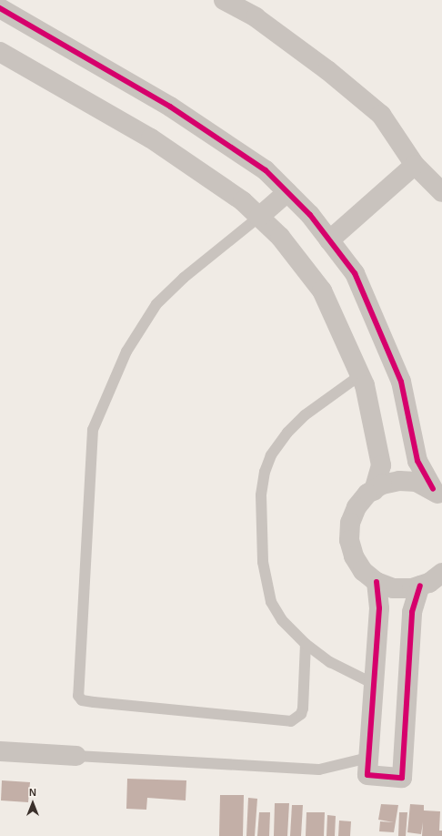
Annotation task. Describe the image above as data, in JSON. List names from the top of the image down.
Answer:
{
  "north": "top"
}
